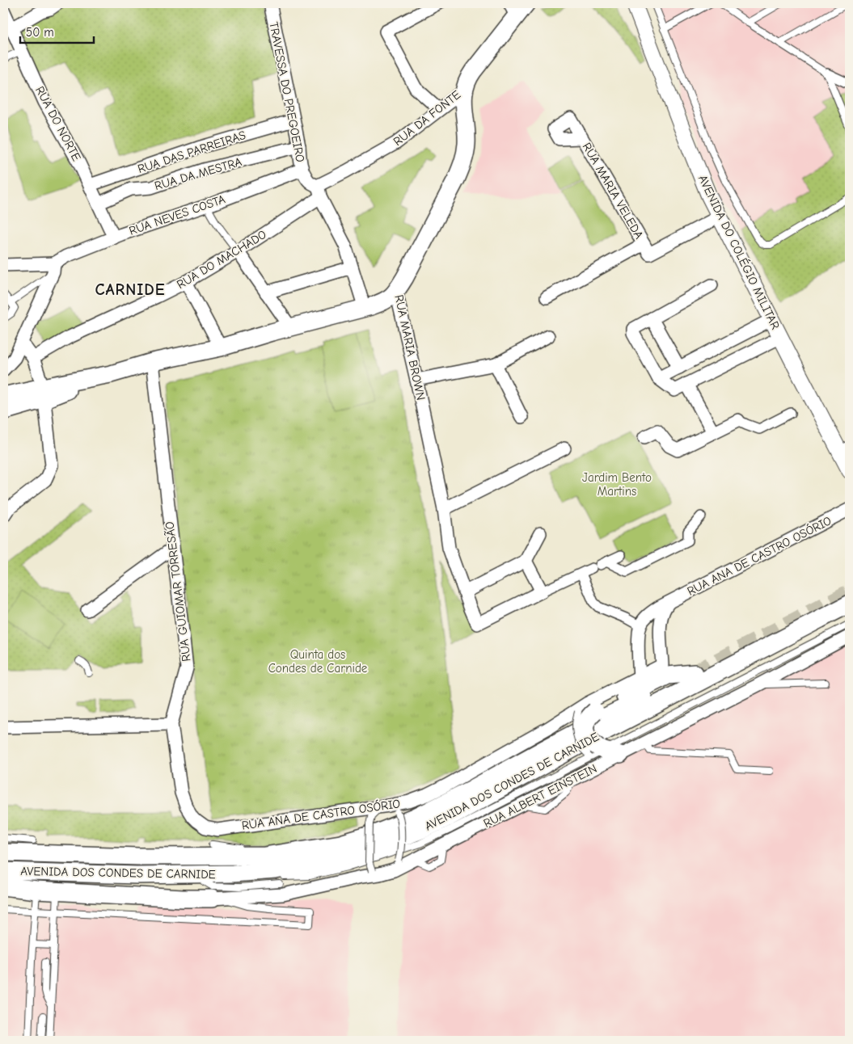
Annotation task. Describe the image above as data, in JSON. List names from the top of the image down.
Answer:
{
  "streets": {
    "main road": ["RUA DA FONTE", "RUA MARIA BROWN", "AVENIDA DOS CONDES DE CARNIDE"],
    "street": [
      "TRAVESSA DO PREGOEIRO",
      "RUA DO NORTE",
      "RUA DAS PARREIRAS",
      "RUA DA MESTRA",
      "RUA MARIA VELEDA",
      "RUA NEVES COSTA",
      "AVENIDA DO COLÉGIO MILITAR",
      "RUA DO MACHADO",
      "RUA ANA DE CASTRO OSÓRIO",
      "RUA GUIOMAR TORRESÃO",
      "RUA ALBERT EINSTEIN"
    ]
  },
  "crossings": [
    ["TRAVESSA DO PREGOEIRO", "RUA DA FONTE"],
    ["TRAVESSA DO PREGOEIRO", "RUA DAS PARREIRAS"],
    ["TRAVESSA DO PREGOEIRO", "RUA DA MESTRA"],
    ["TRAVESSA DO PREGOEIRO", "RUA NEVES COSTA"],
    ["TRAVESSA DO PREGOEIRO", "RUA DO MACHADO"],
    ["RUA DA FONTE", "RUA NEVES COSTA"],
    ["RUA DA FONTE", "RUA DO MACHADO"],
    ["RUA DA FONTE", "RUA MARIA BROWN"],
    ["RUA DO NORTE", "RUA DAS PARREIRAS"],
    ["RUA DO NORTE", "RUA DA MESTRA"],
    ["RUA DO NORTE", "RUA NEVES COSTA"],
    ["RUA MARIA VELEDA", "AVENIDA DO COLÉGIO MILITAR"],
    ["RUA NEVES COSTA", "RUA DO MACHADO"],
    ["RUA ANA DE CASTRO OSÓRIO", "RUA GUIOMAR TORRESÃO"],
    ["RUA ANA DE CASTRO OSÓRIO", "AVENIDA DOS CONDES DE CARNIDE"]
  ],
  "districts": ["CARNIDE"],
  "parks": ["Jardim Bento Martins", "Quinta dos Condes de Carnide"],
  "scale_bar": "50 m"
}
